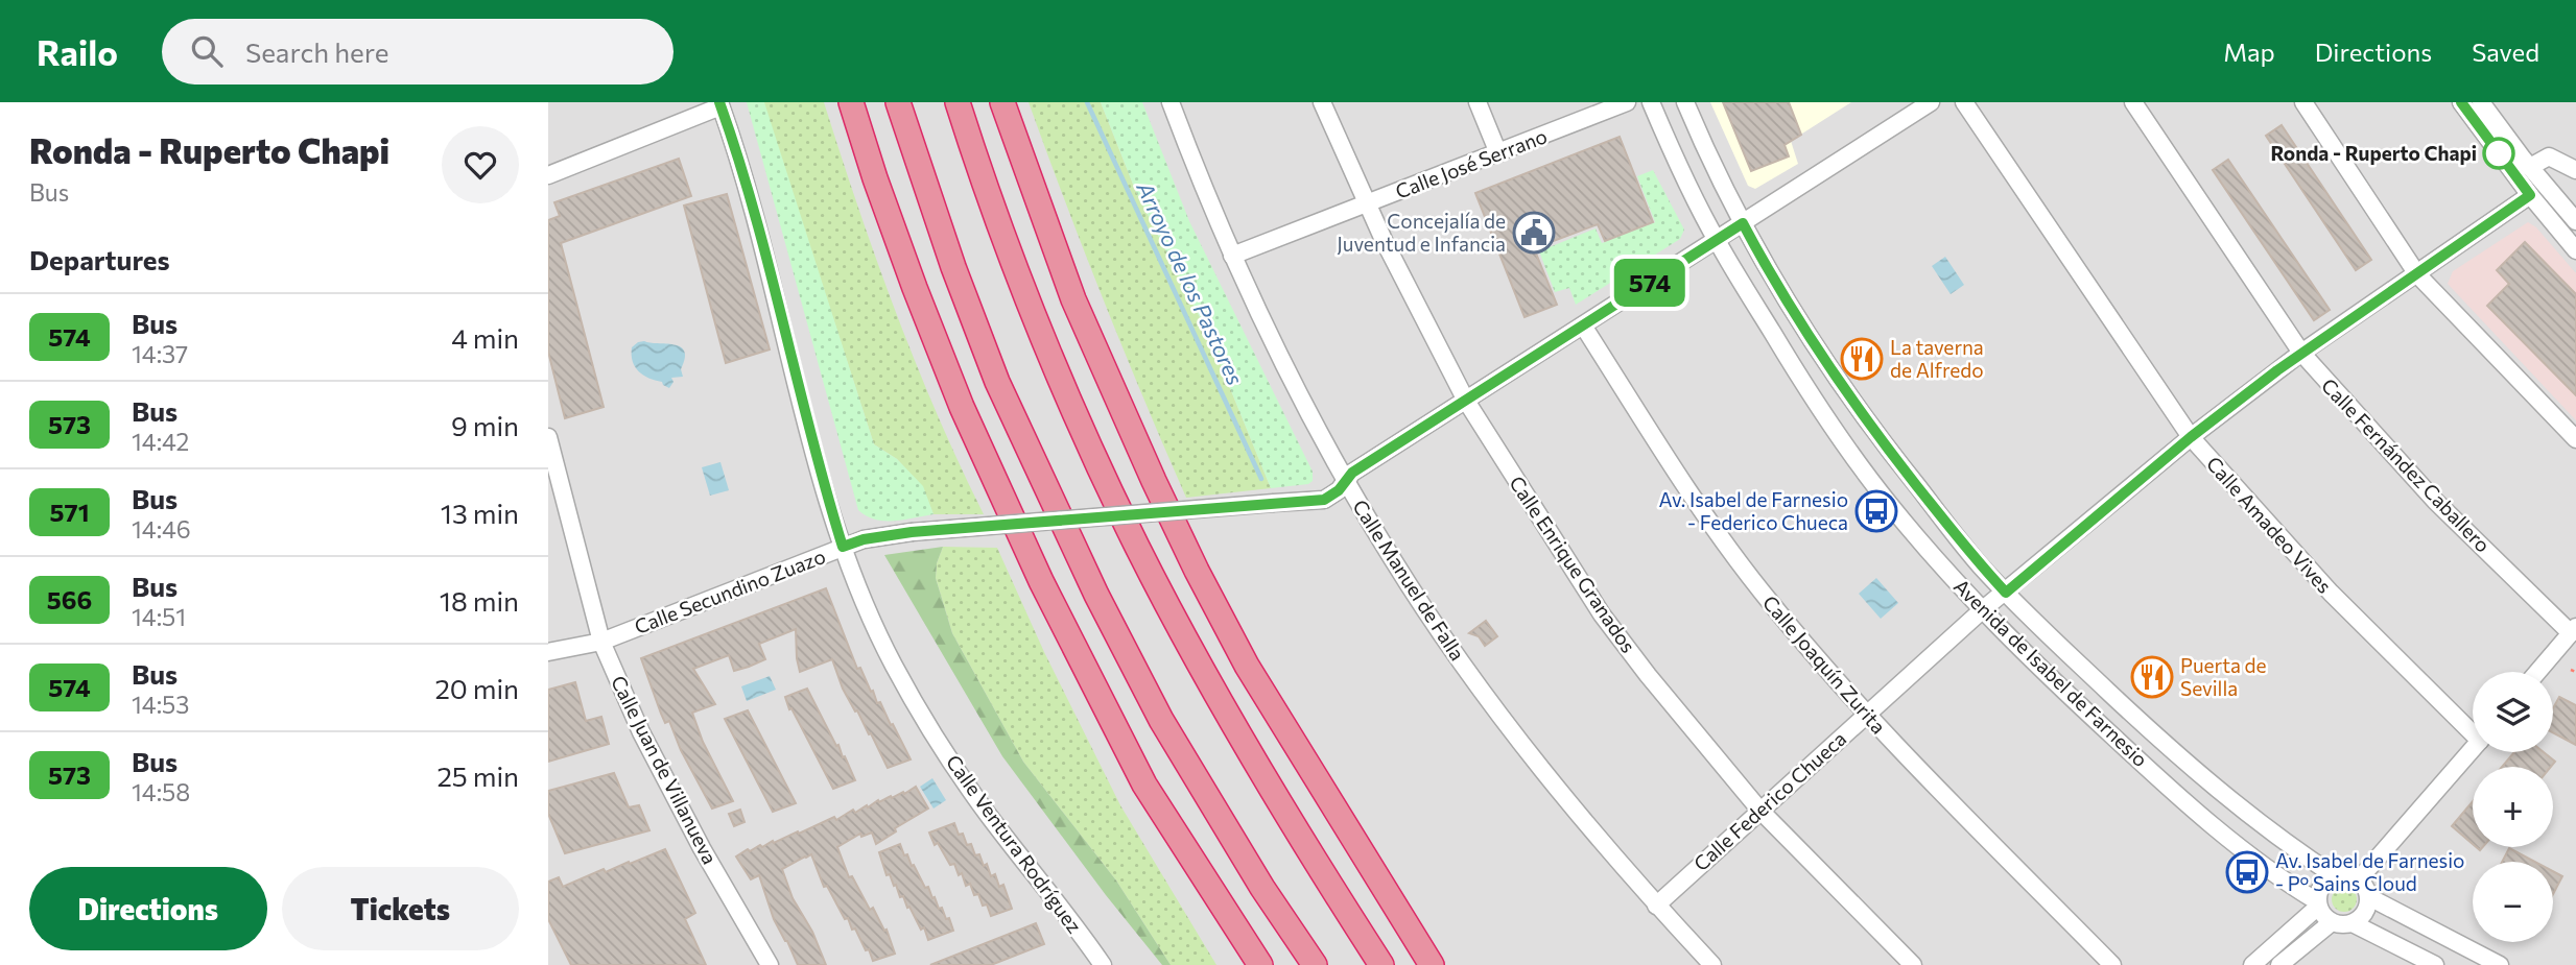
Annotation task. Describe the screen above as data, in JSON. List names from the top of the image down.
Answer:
{
  "streets": {
    "street": [
      "Calle José Serrano",
      "Calle Fernández Caballero",
      "Calle Amadeo Vives",
      "Calle Enrique Granados",
      "Calle Manuel de Falla",
      "Calle Secundino Zuazo",
      "Calle Joaquín Zurita",
      "Avenida de Isabel de Farnesio",
      "Calle Juan de Villanueva",
      "Calle Federico Chueca",
      "Calle Ventura Rodríguez"
    ]
  },
  "crossings": [
    ["Calle José Serrano", "Calle Enrique Granados"],
    ["Calle José Serrano", "Calle Manuel de Falla"],
    ["Calle Fernández Caballero", "Calle Federico Chueca"],
    ["Calle Amadeo Vives", "Calle Federico Chueca"],
    ["Calle Enrique Granados", "Calle Secundino Zuazo"],
    ["Calle Enrique Granados", "Calle Federico Chueca"],
    ["Calle Manuel de Falla", "Calle Secundino Zuazo"],
    ["Calle Manuel de Falla", "Calle Federico Chueca"],
    ["Calle Secundino Zuazo", "Calle Joaquín Zurita"],
    ["Calle Secundino Zuazo", "Avenida de Isabel de Farnesio"],
    ["Calle Secundino Zuazo", "Calle Juan de Villanueva"],
    ["Calle Secundino Zuazo", "Calle Ventura Rodríguez"],
    ["Calle Joaquín Zurita", "Calle Federico Chueca"],
    ["Avenida de Isabel de Farnesio", "Calle Federico Chueca"]
  ],
  "water": ["Arroyo de los Pastores"],
  "places": {
    "other": ["Ronda - Ruperto Chapi"],
    "public building": ["Concejalía de Juventud e Infancia"],
    "restaurant": ["La taverna de Alfredo", "Puerta de Sevilla"],
    "bus stop": ["Av. Isabel de Farnesio - Federico Chueca", "Av. Isabel de Farnesio - Pº Sains Cloud"]
  },
  "lines": ["bus line 574"],
  "page": {
    "header": "Railo",
    "search": "Search here",
    "nav": ["Map", "Directions", "Saved"],
    "heading": [
      ["Ronda - Ruperto Chapi", "Bus"],
      "Departures"
    ],
    "on_map": "574",
    "list": [
      {
        "mark": "574",
        "name": "Bus",
        "note": "14:37",
        "value": "4 min"
      },
      {
        "mark": "573",
        "name": "Bus",
        "note": "14:42",
        "value": "9 min"
      },
      {
        "mark": "571",
        "name": "Bus",
        "note": "14:46",
        "value": "13 min"
      },
      {
        "mark": "566",
        "name": "Bus",
        "note": "14:51",
        "value": "18 min"
      },
      {
        "mark": "574",
        "name": "Bus",
        "note": "14:53",
        "value": "20 min"
      },
      {
        "mark": "573",
        "name": "Bus",
        "note": "14:58",
        "value": "25 min"
      }
    ],
    "map_buttons": ["+", "−"],
    "buttons": ["Directions", "Tickets"]
  }
}
